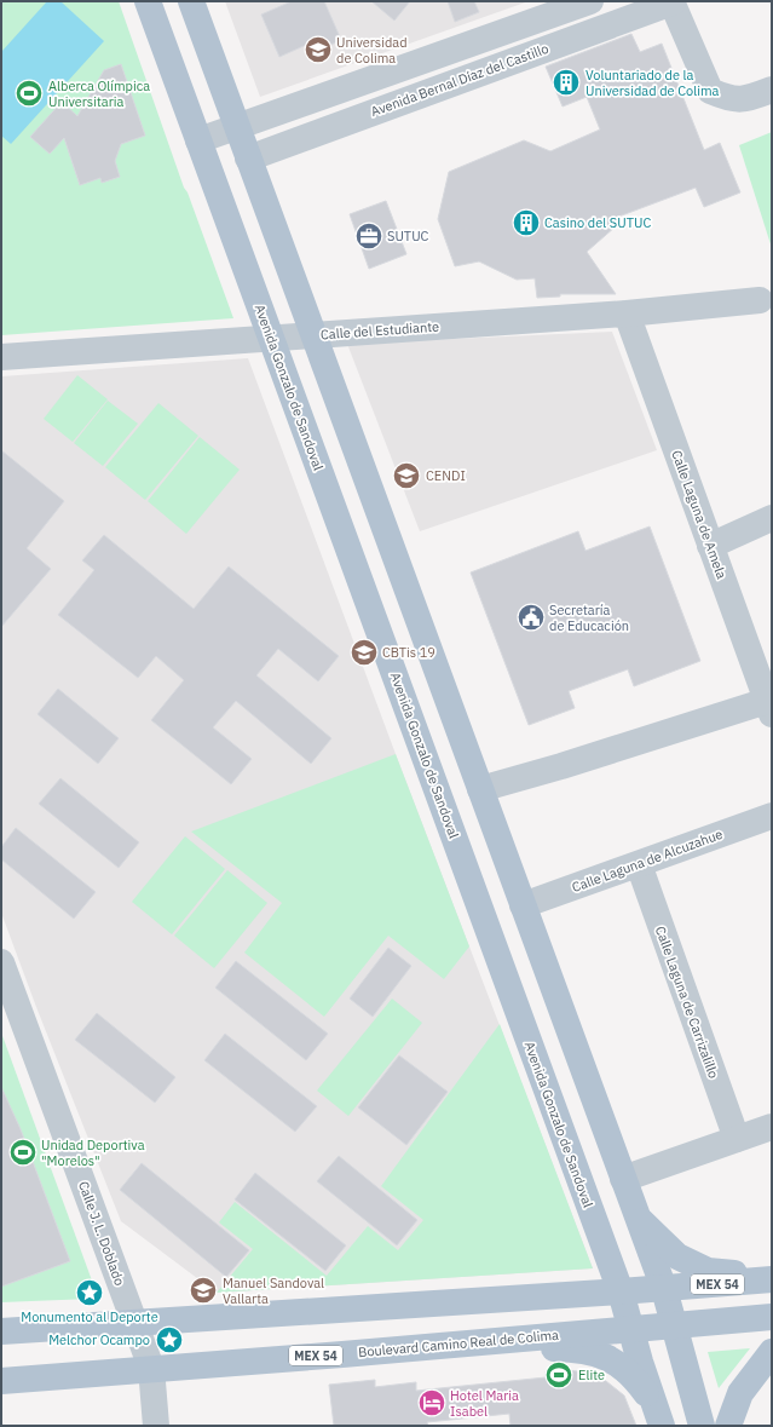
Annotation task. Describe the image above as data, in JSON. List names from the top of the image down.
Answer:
{
  "streets": {
    "main road": ["Avenida Gonzalo de Sandoval", "MEX 54", "Boulevard Camino Real de Colima"],
    "street": [
      "Avenida Bernal Díaz del Castillo",
      "Calle del Estudiante",
      "Calle Laguna de Amela",
      "Calle Laguna de Alcuzahue",
      "Calle Laguna de Carrizalillo",
      "Calle J. L. Doblado"
    ]
  },
  "crossings": [
    ["Calle del Estudiante", "Avenida Gonzalo de Sandoval"],
    ["Calle del Estudiante", "Calle Laguna de Amela"],
    ["Avenida Gonzalo de Sandoval", "MEX 54"],
    ["Avenida Gonzalo de Sandoval", "Boulevard Camino Real de Colima"],
    ["Calle Laguna de Alcuzahue", "Calle Laguna de Carrizalillo"],
    ["Calle J. L. Doblado", "MEX 54"],
    ["Calle J. L. Doblado", "Boulevard Camino Real de Colima"]
  ],
  "places": {
    "school or university": [
      "Universidad de Colima",
      "CENDI",
      "CBTis 19",
      "Manuel Sandoval Vallarta"
    ],
    "building": ["Voluntariado de la Universidad de Colima", "Casino del SUTUC"],
    "sports": ["Alberca Olímpica Universitaria", "Unidad Deportiva \"Morelos\"", "Elite"],
    "office": ["SUTUC"],
    "public building": ["Secretaría de Educación"],
    "place": ["Monumento al Deporte", "Melchor Ocampo"],
    "hotel": ["Hotel Maria Isabel"]
  }
}
